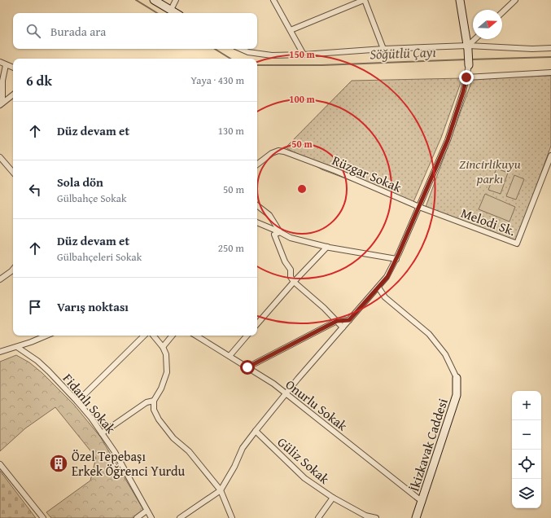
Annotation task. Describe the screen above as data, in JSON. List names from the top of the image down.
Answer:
{
  "streets": {
    "street": [
      "Rüzgar Sokak",
      "Melodi Sk.",
      "Fidanlı Sokak",
      "Onurlu Sokak",
      "İkizkavak Caddesi",
      "Güliz Sokak"
    ]
  },
  "crossings": [
    ["Rüzgar Sokak", "Melodi Sk."],
    ["Onurlu Sokak", "İkizkavak Caddesi"]
  ],
  "water": ["Söğütlü Çayı"],
  "parks": ["Zincirlikuyu parkı"],
  "places": {
    "building": ["Özel Tepebaşı Erkek Öğrenci Yurdu"]
  },
  "north": "right",
  "page": {
    "search": "Burada ara",
    "heading": ["6 dk", "Yaya · 430 m"],
    "list": [
      ["Düz devam et", "130 m"],
      ["Sola dön", "Gülbahçe Sokak", "50 m"],
      ["Düz devam et", "Gülbahçeleri Sokak", "250 m"],
      "Varış noktası"
    ],
    "map_buttons": ["+", "−"]
  },
  "rings": ["150 m", "100 m", "50 m"]
}
